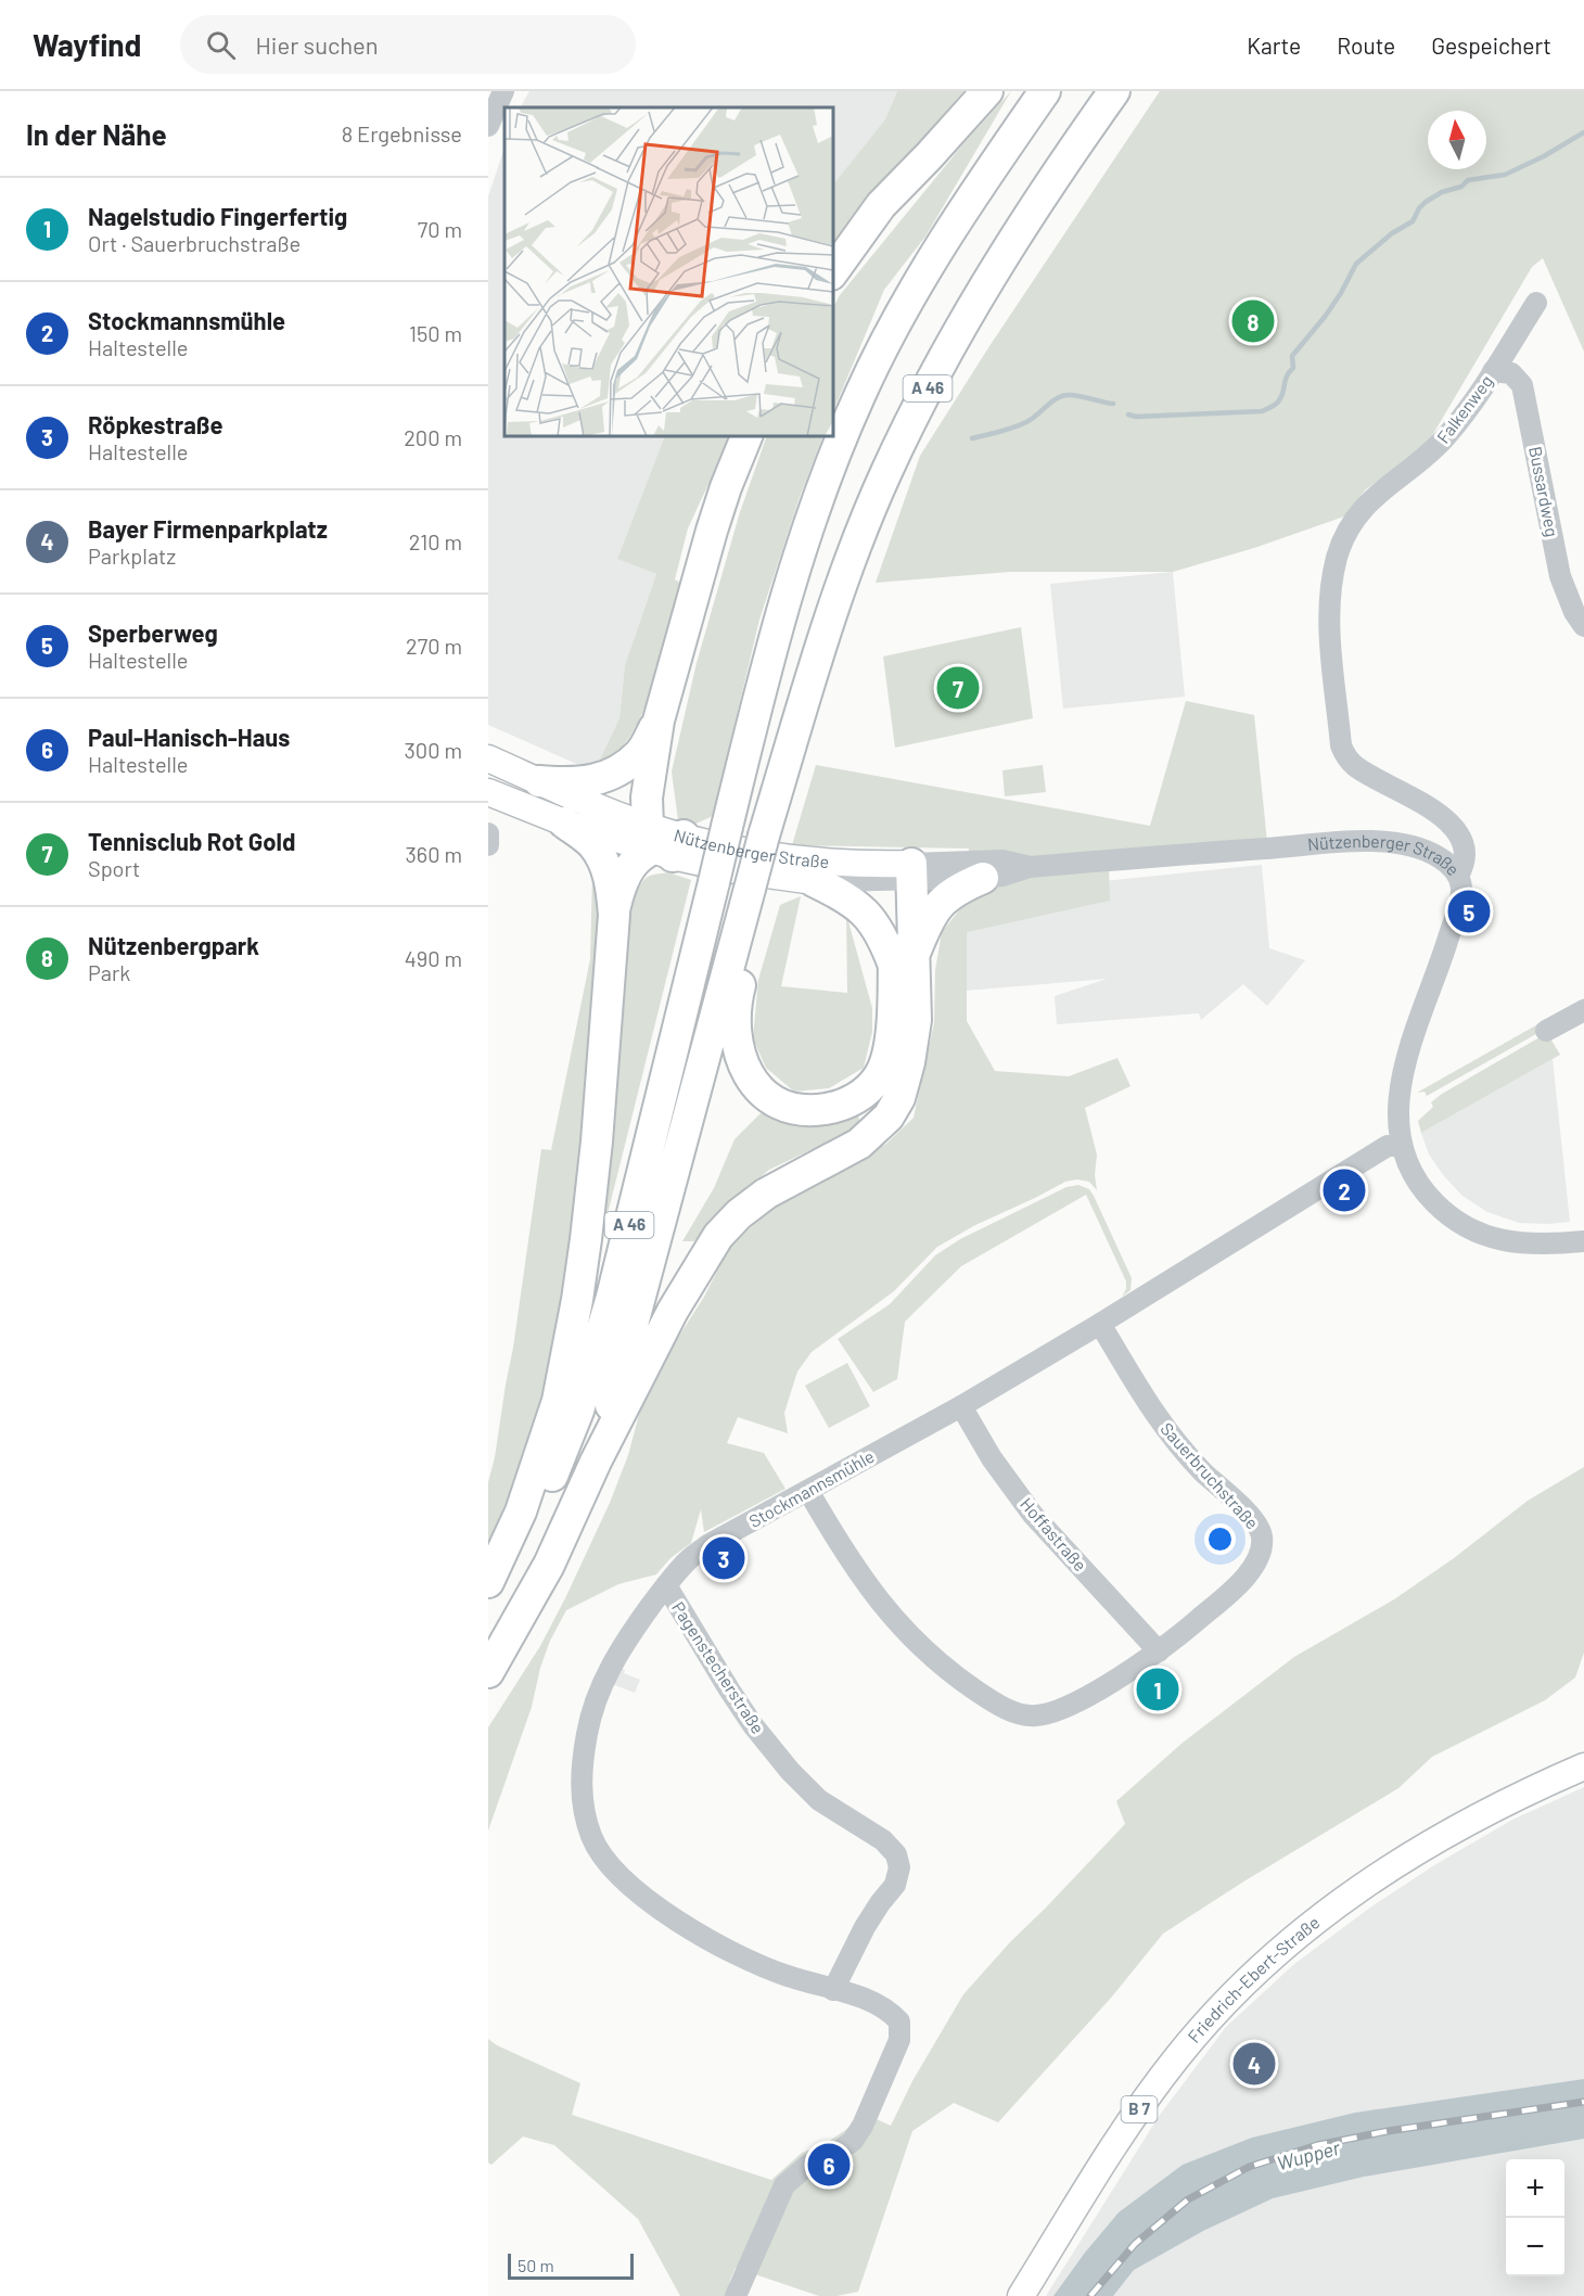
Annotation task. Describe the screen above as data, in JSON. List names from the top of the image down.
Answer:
{
  "streets": {
    "highway": ["A 46"],
    "main road": ["Nützenberger Straße", "Friedrich-Ebert-Straße", "B 7"],
    "street": [
      "Falkenweg",
      "Bussardweg",
      "Sauerbruchstraße",
      "Stockmannsmühle",
      "Hoffastraße",
      "Pagenstecherstraße"
    ]
  },
  "crossings": [
    ["Falkenweg", "Bussardweg"],
    ["Falkenweg", "Nützenberger Straße"],
    ["Nützenberger Straße", "Stockmannsmühle"],
    ["Sauerbruchstraße", "Stockmannsmühle"],
    ["Sauerbruchstraße", "Hoffastraße"],
    ["Stockmannsmühle", "Hoffastraße"],
    ["Stockmannsmühle", "Pagenstecherstraße"]
  ],
  "water": ["Wupper"],
  "scale_bar": "50 m",
  "north": "top",
  "page": {
    "header": "Wayfind",
    "search": "Hier suchen",
    "nav": ["Karte", "Route", "Gespeichert"],
    "heading": ["In der Nähe", "8 Ergebnisse"],
    "list": [
      {
        "mark": "1",
        "name": "Nagelstudio Fingerfertig",
        "note": "Ort · Sauerbruchstraße",
        "value": "70 m"
      },
      {
        "mark": "2",
        "name": "Stockmannsmühle",
        "note": "Haltestelle",
        "value": "150 m"
      },
      {
        "mark": "3",
        "name": "Röpkestraße",
        "note": "Haltestelle",
        "value": "200 m"
      },
      {
        "mark": "4",
        "name": "Bayer Firmenparkplatz",
        "note": "Parkplatz",
        "value": "210 m"
      },
      {
        "mark": "5",
        "name": "Sperberweg",
        "note": "Haltestelle",
        "value": "270 m"
      },
      {
        "mark": "6",
        "name": "Paul-Hanisch-Haus",
        "note": "Haltestelle",
        "value": "300 m"
      },
      {
        "mark": "7",
        "name": "Tennisclub Rot Gold",
        "note": "Sport",
        "value": "360 m"
      },
      {
        "mark": "8",
        "name": "Nützenbergpark",
        "note": "Park",
        "value": "490 m"
      }
    ],
    "pins": [
      "8",
      "7",
      "5",
      "2",
      "3",
      "1",
      "4",
      "6"
    ],
    "map_buttons": ["+", "−"],
    "scale": "50 m"
  }
}
